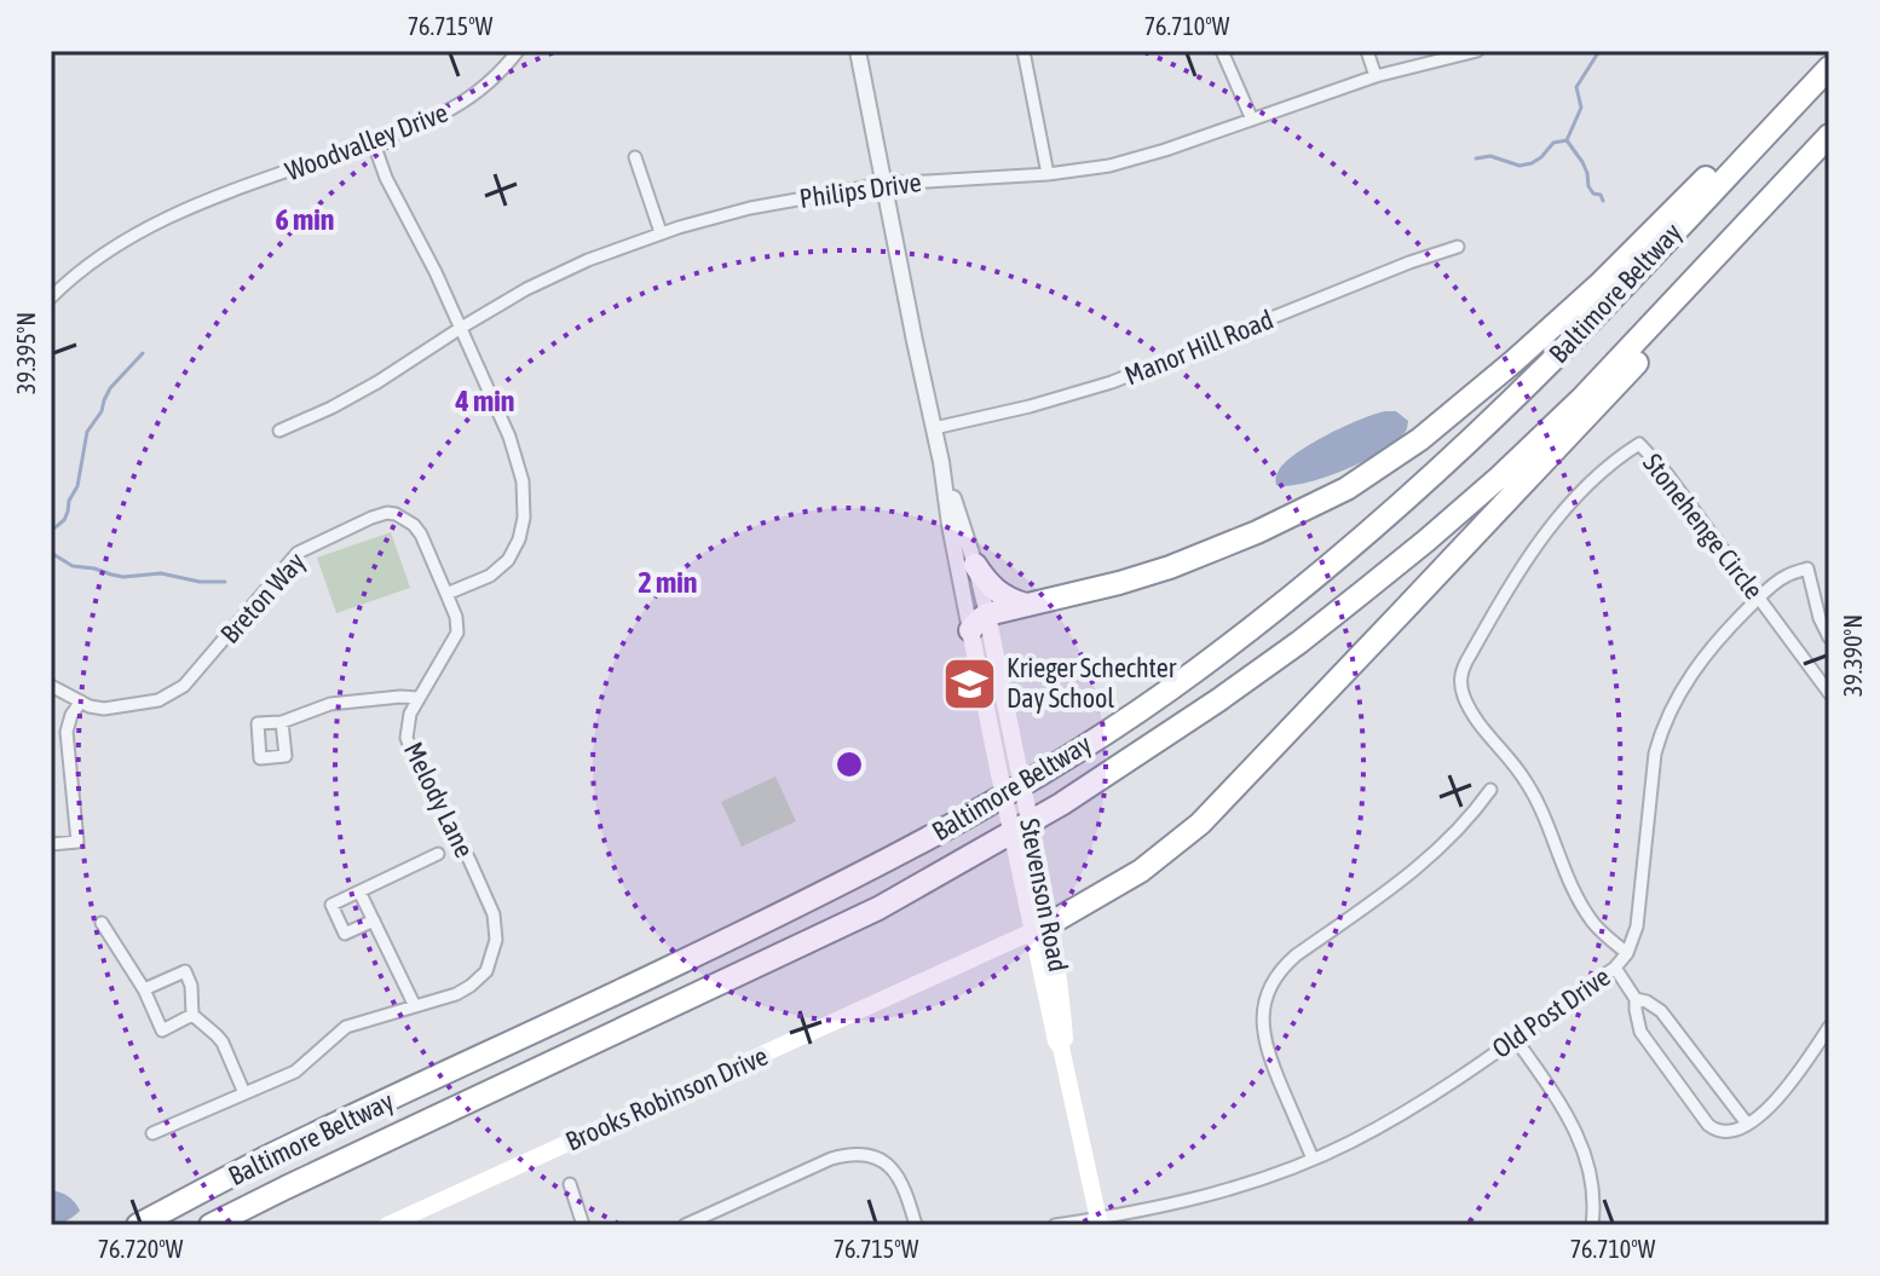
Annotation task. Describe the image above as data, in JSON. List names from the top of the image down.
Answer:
{
  "streets": {
    "highway": ["Baltimore Beltway"],
    "main road": ["Stevenson Road", "Brooks Robinson Drive"],
    "street": [
      "Woodvalley Drive",
      "Philips Drive",
      "Manor Hill Road",
      "Stonehenge Circle",
      "Breton Way",
      "Melody Lane",
      "Old Post Drive"
    ]
  },
  "crossings": [
    ["Philips Drive", "Stevenson Road"],
    ["Manor Hill Road", "Stevenson Road"],
    ["Stonehenge Circle", "Old Post Drive"],
    ["Breton Way", "Melody Lane"],
    ["Stevenson Road", "Old Post Drive"],
    ["Stevenson Road", "Brooks Robinson Drive"]
  ],
  "places": {
    "school or university": ["Krieger Schechter Day School"]
  },
  "coordinates": [
    "76.715°W",
    "76.710°W",
    "39.395°N",
    "39.390°N",
    "76.720°W"
  ],
  "rings": ["6 min", "4 min", "2 min"]
}
